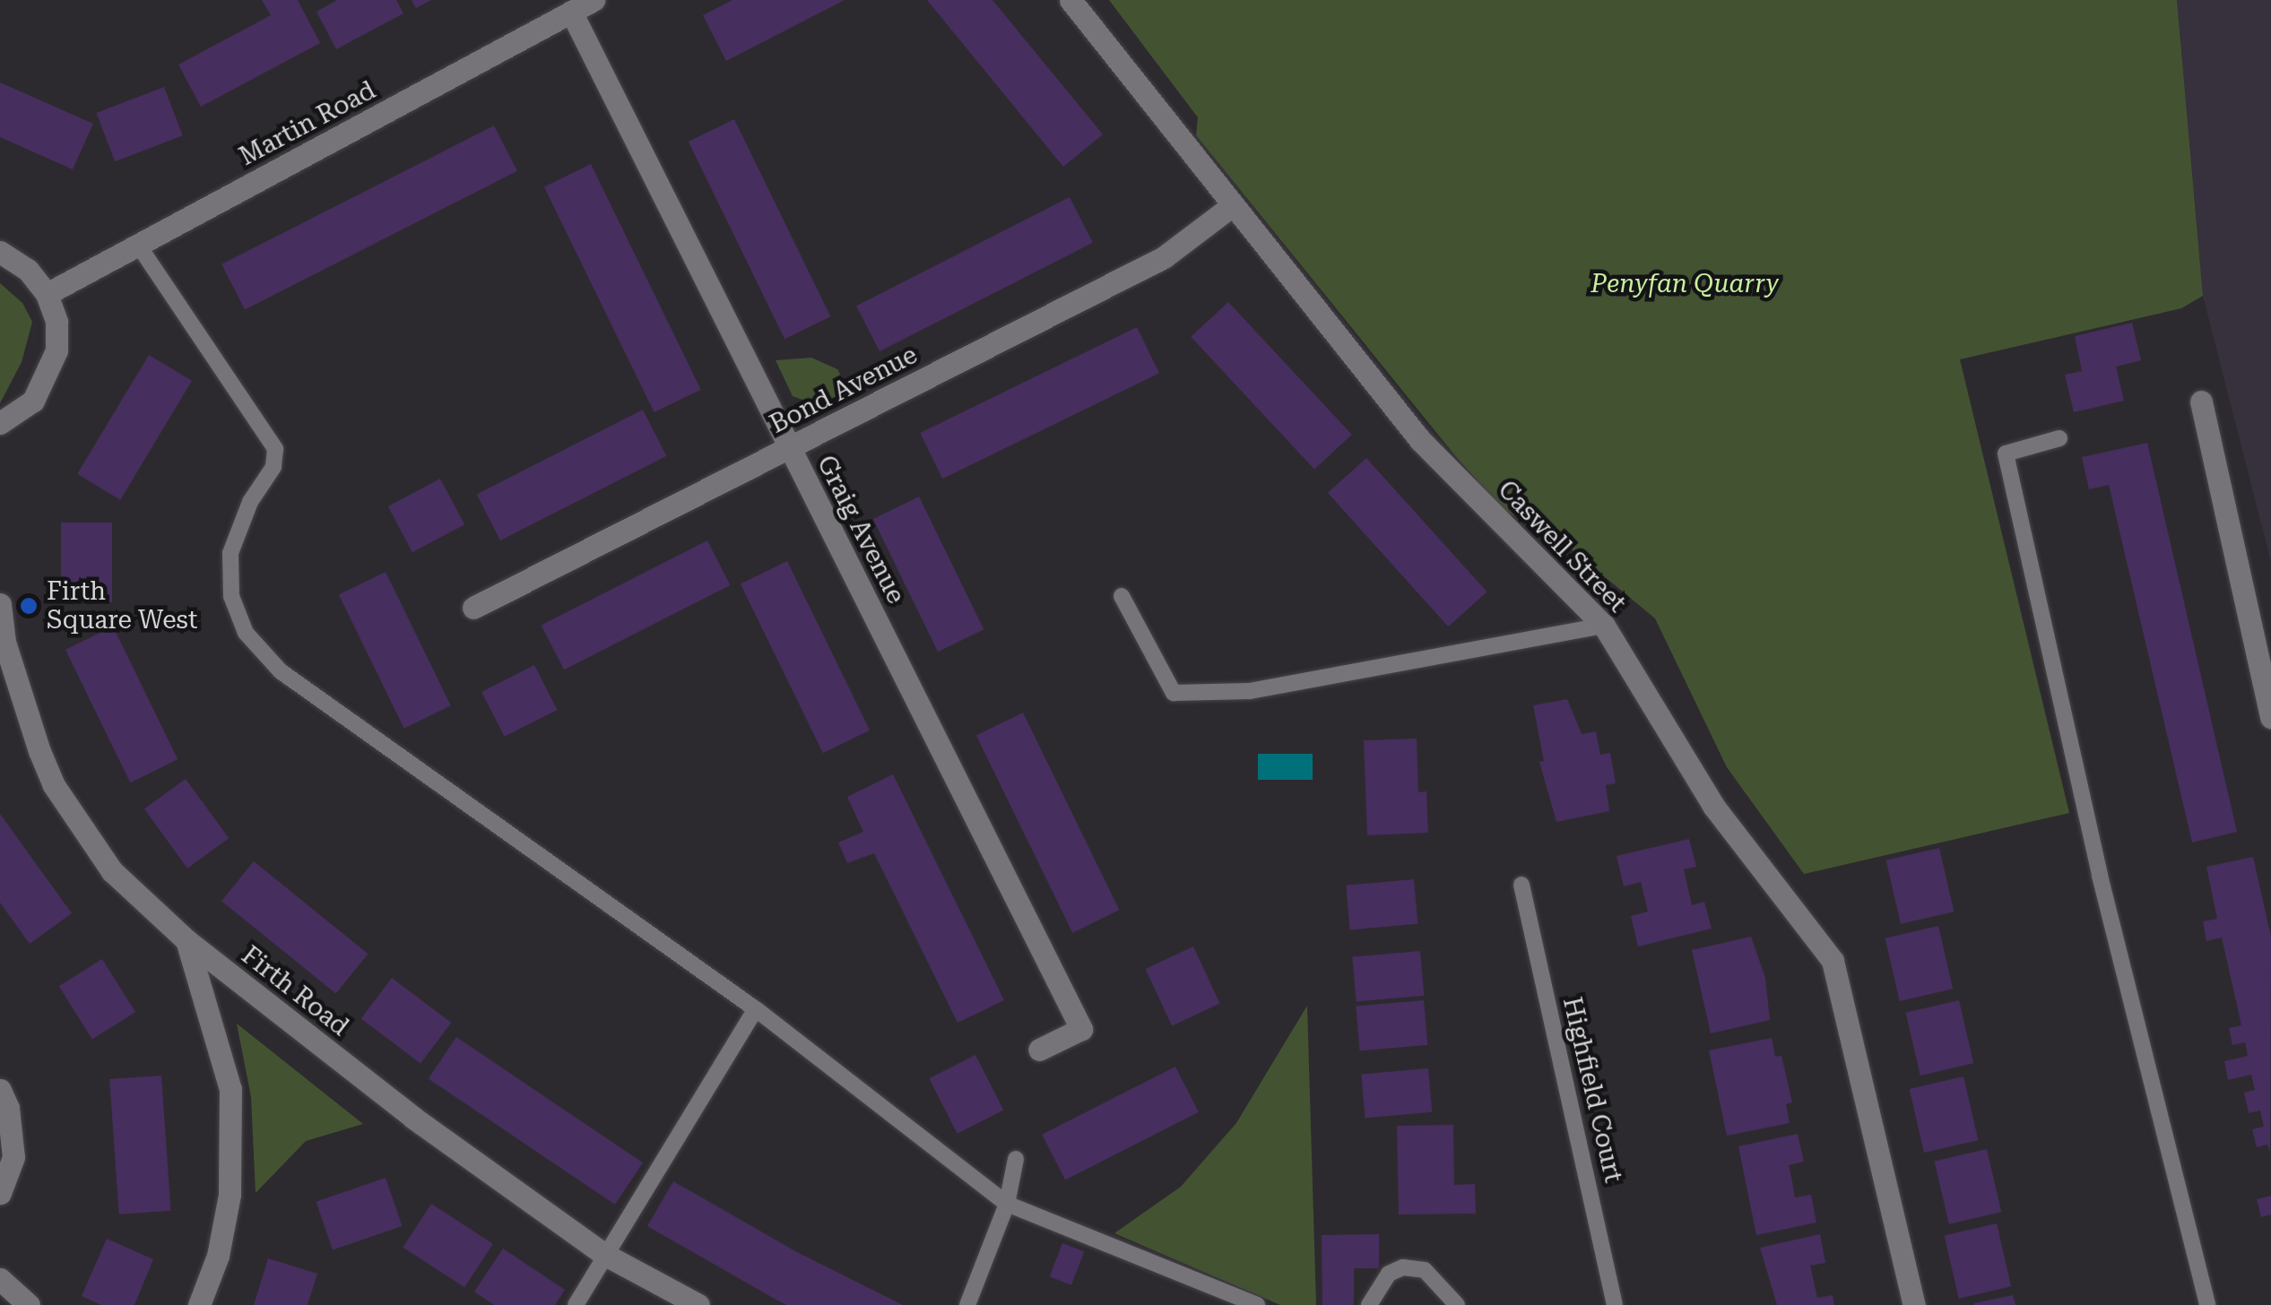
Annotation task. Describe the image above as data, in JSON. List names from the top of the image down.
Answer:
{
  "streets": {
    "street": [
      "Martin Road",
      "Bond Avenue",
      "Graig Avenue",
      "Caswell Street",
      "Firth Road"
    ],
    "lane": ["Highfield Court"]
  },
  "crossings": [
    ["Martin Road", "Graig Avenue"],
    ["Bond Avenue", "Graig Avenue"],
    ["Bond Avenue", "Caswell Street"]
  ],
  "parks": ["Penyfan Quarry"],
  "places": ["Firth Square West"]
}
